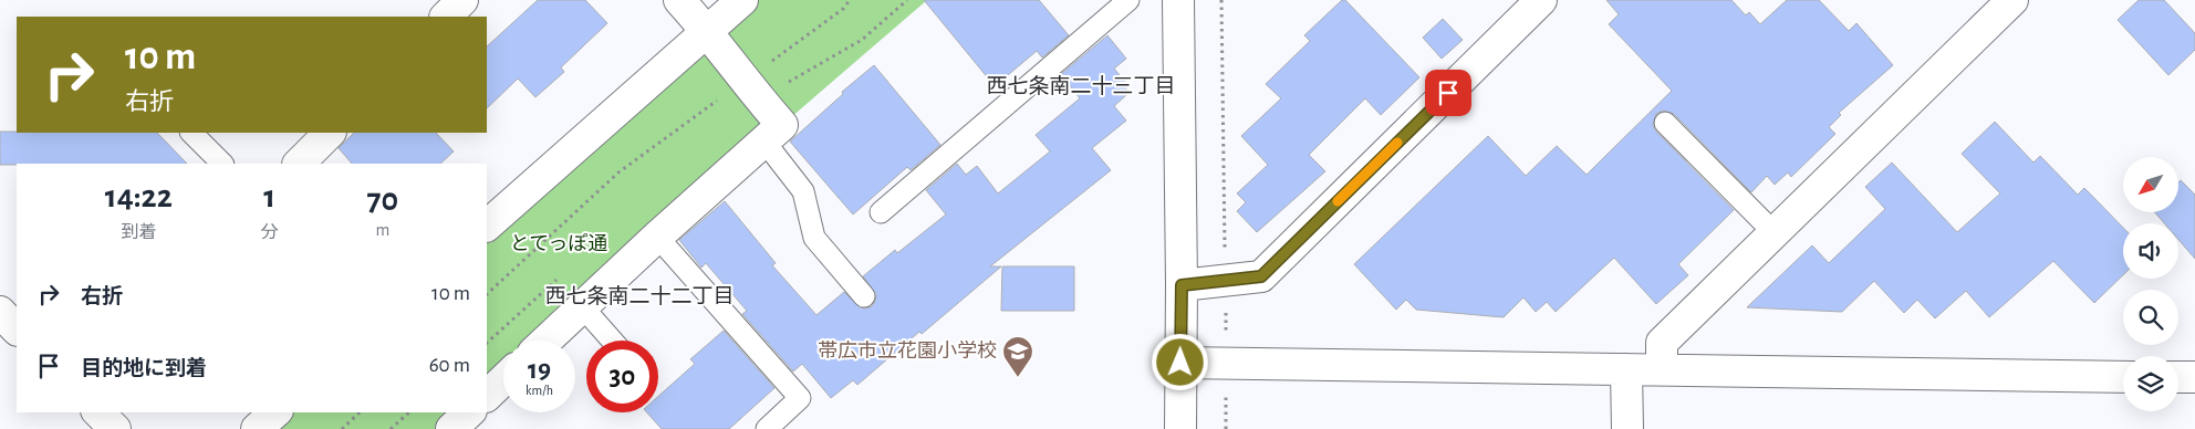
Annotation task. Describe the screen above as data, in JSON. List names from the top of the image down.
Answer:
{
  "districts": ["西七条南二十三丁目", "西七条南二十二丁目"],
  "parks": ["とてっぽ通"],
  "places": {
    "school or university": ["帯広市立花園小学校"]
  },
  "north": "bottom left",
  "page": {
    "turn": ["10 m", "右折"],
    "eta": [
      "14:22",
      "到着",
      "1",
      "分",
      "70",
      "m"
    ],
    "list": [
      {
        "name": "右折",
        "value": "10 m"
      },
      {
        "name": "目的地に到着",
        "value": "60 m"
      }
    ],
    "speed": "19 km/h",
    "limit": "30"
  }
}
